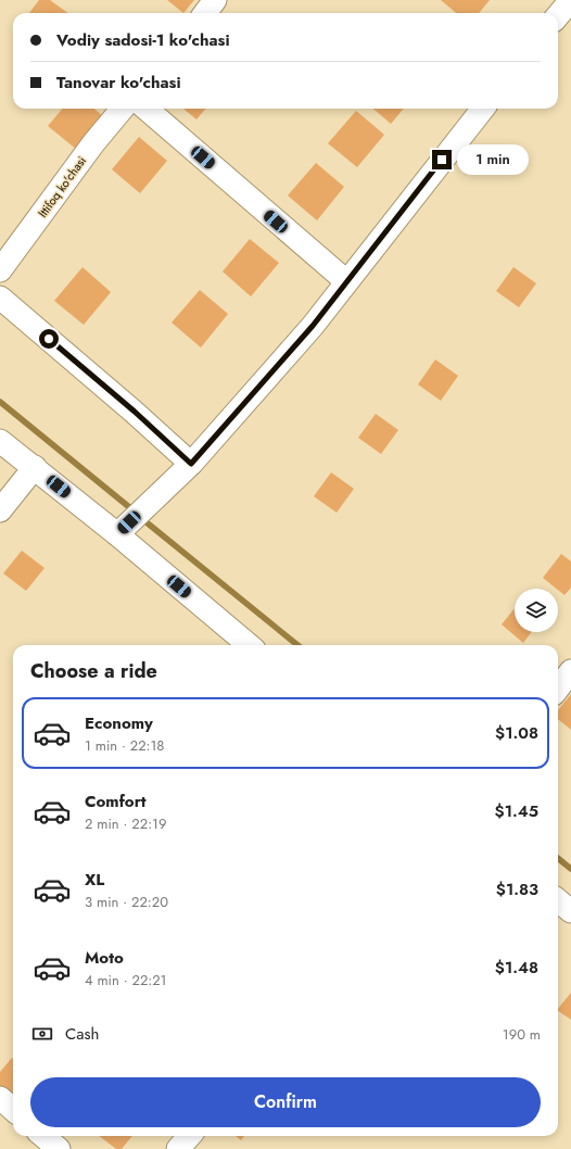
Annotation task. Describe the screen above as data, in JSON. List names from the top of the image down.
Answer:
{
  "streets": {
    "street": ["Ittifoq ko'chasi"]
  },
  "page": {
    "banner": ["Vodiy sadosi-1 ko'chasi", "Tanovar ko'chasi"],
    "bubble": "1 min",
    "heading": "Choose a ride",
    "list": [
      {
        "name": "Economy",
        "note": "1 min · 22:18",
        "value": "$1.08"
      },
      {
        "name": "Comfort",
        "note": "2 min · 22:19",
        "value": "$1.45"
      },
      {
        "name": "XL",
        "note": "3 min · 22:20",
        "value": "$1.83"
      },
      {
        "name": "Moto",
        "note": "4 min · 22:21",
        "value": "$1.48"
      }
    ],
    "pay": ["Cash", "190 m"],
    "buttons": "Confirm"
  }
}
